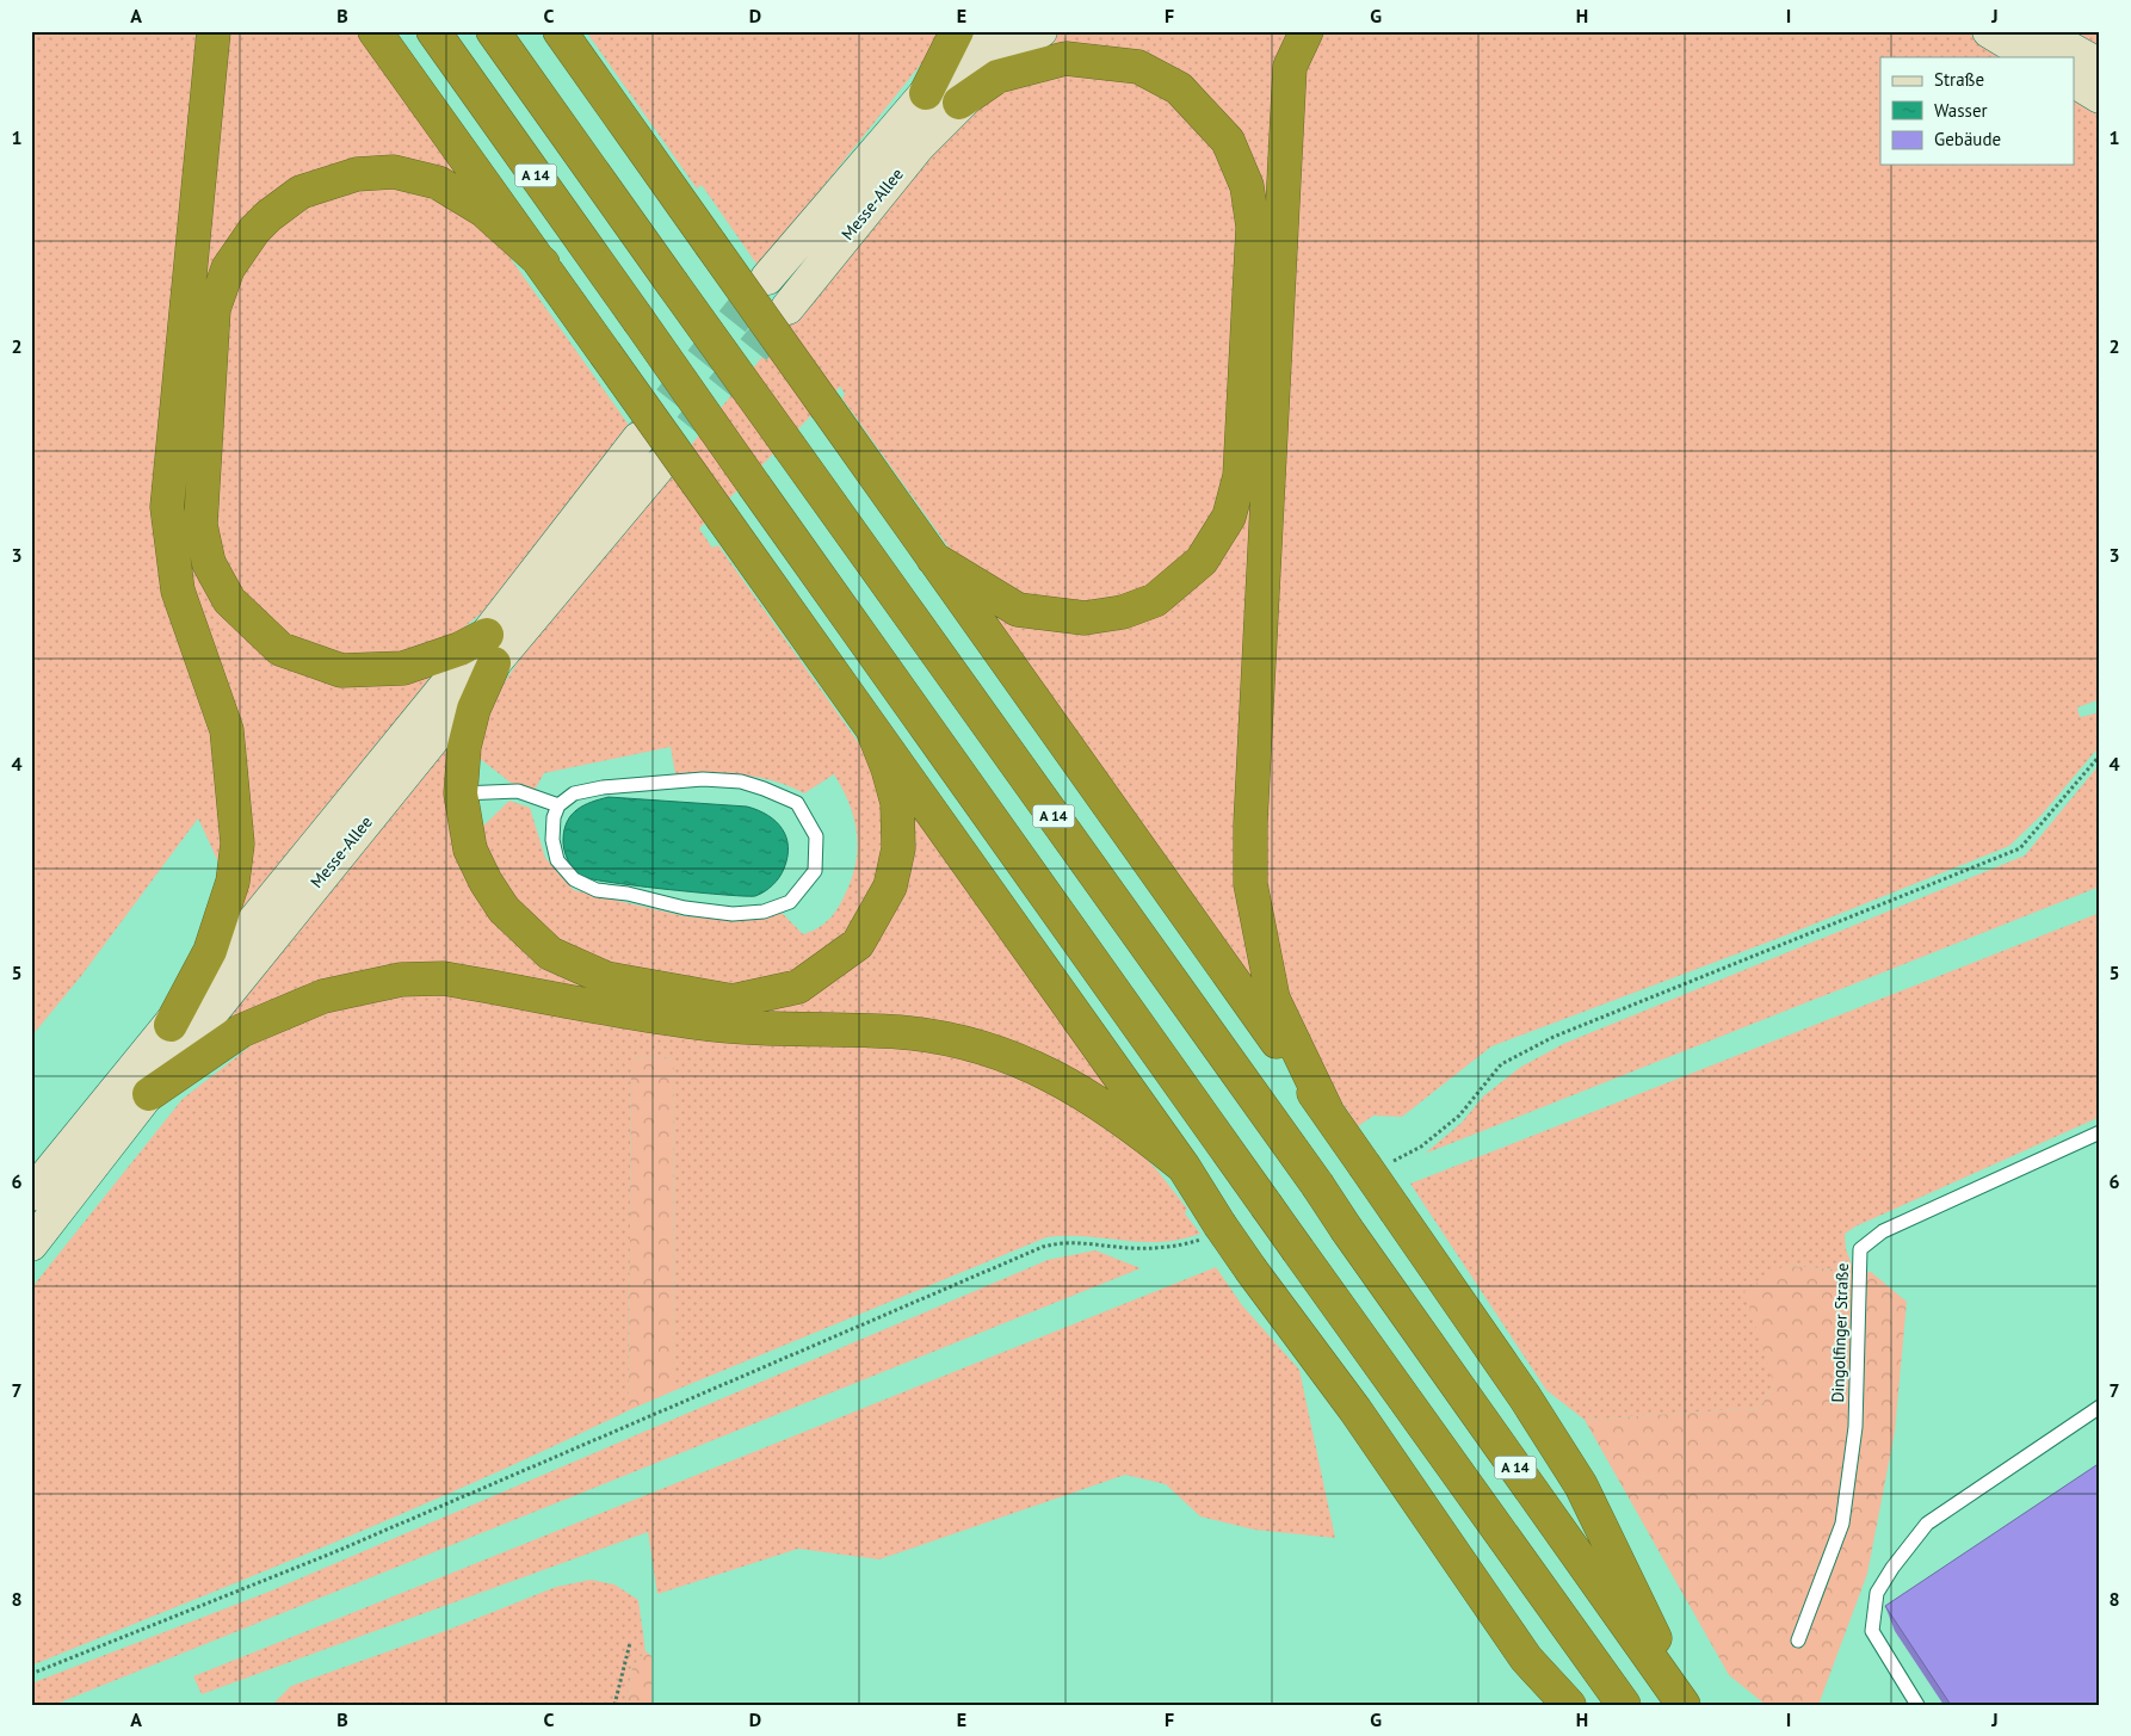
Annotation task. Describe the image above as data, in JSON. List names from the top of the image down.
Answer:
{
  "streets": {
    "highway": ["A 14"],
    "main road": ["Messe-Allee"],
    "lane": ["Dingolfinger Straße"]
  },
  "legend": ["Straße", "Wasser", "Gebäude"],
  "grid": {
    "columns": [
      "A",
      "B",
      "C",
      "D",
      "E",
      "F",
      "G",
      "H",
      "I",
      "J"
    ],
    "rows": [
      "1",
      "2",
      "3",
      "4",
      "5",
      "6",
      "7",
      "8"
    ]
  }
}
